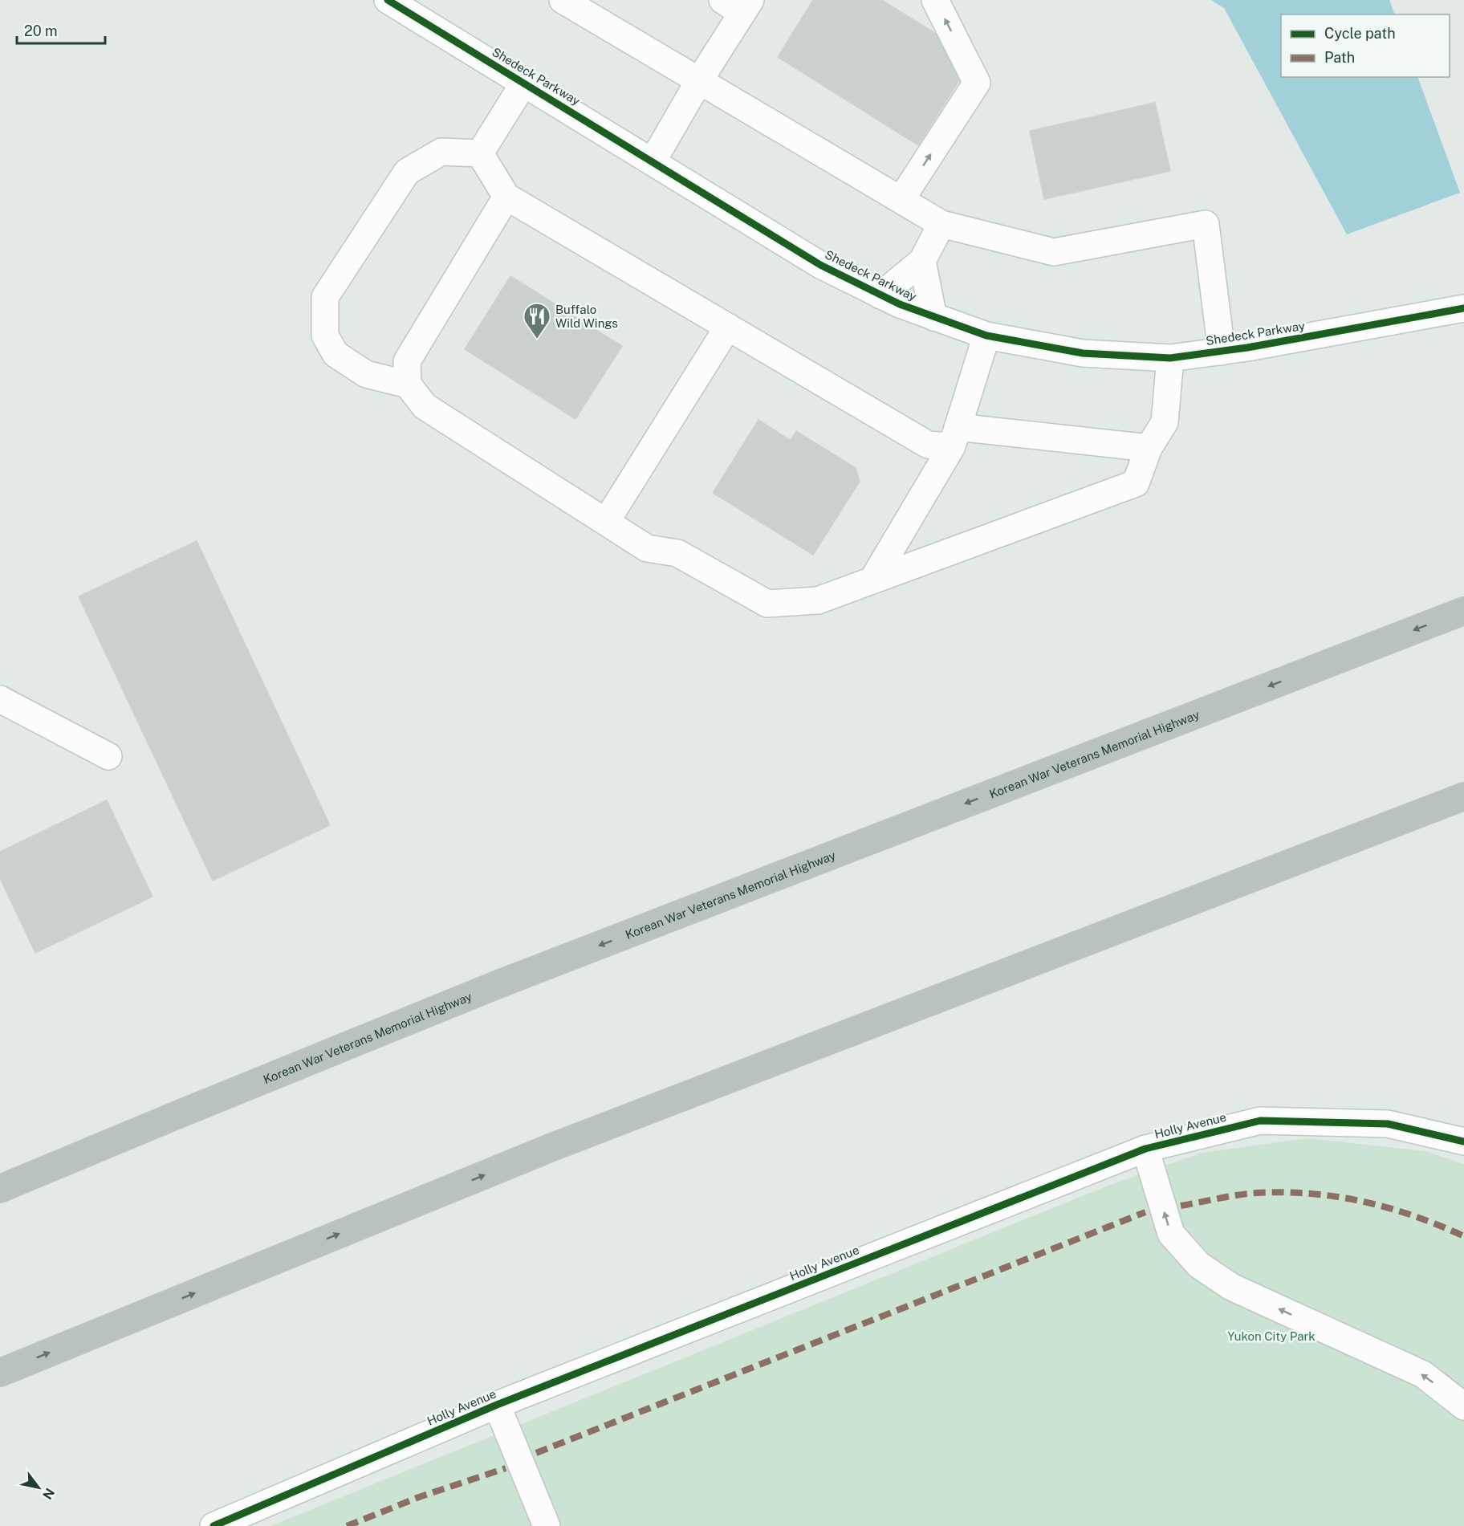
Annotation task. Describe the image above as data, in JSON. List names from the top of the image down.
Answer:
{
  "streets": {
    "highway": ["Korean War Veterans Memorial Highway"],
    "street": ["Shedeck Parkway", "Holly Avenue"]
  },
  "parks": ["Yukon City Park"],
  "places": {
    "restaurant": ["Buffalo Wild Wings"]
  },
  "legend": ["Cycle path", "Path"],
  "scale_bar": "20 m",
  "north": "bottom right"
}
